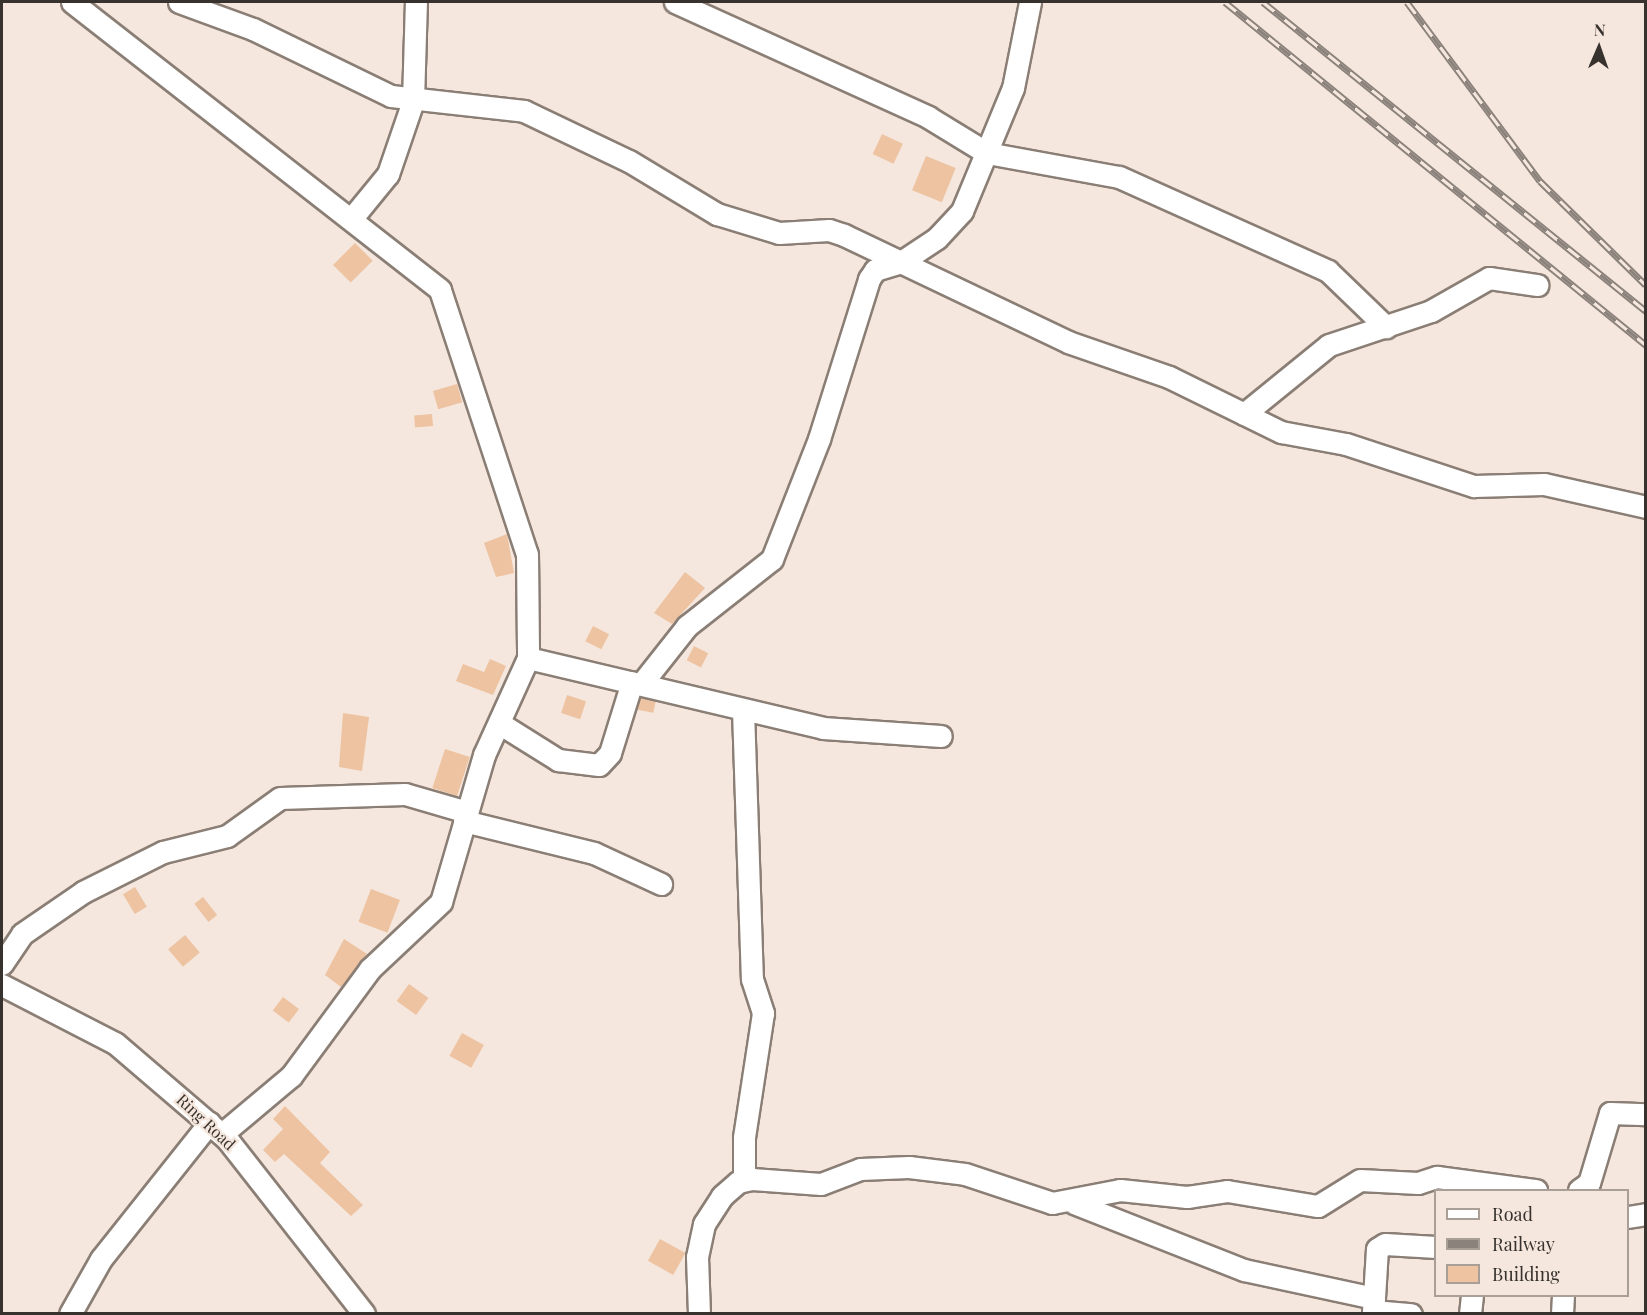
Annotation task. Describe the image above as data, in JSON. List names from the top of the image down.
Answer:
{
  "streets": {
    "street": ["Ring Road"]
  },
  "legend": ["Road", "Railway", "Building"],
  "north": "top"
}
